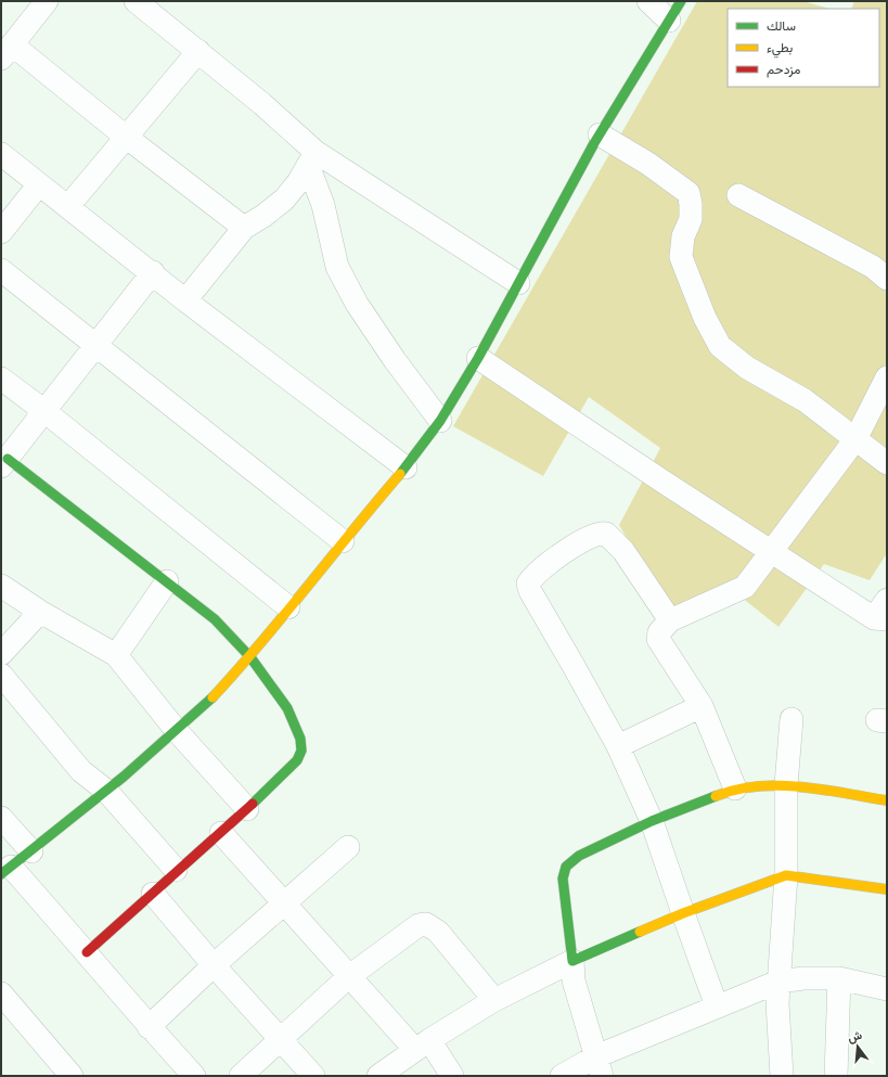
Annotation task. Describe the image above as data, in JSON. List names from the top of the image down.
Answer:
{
  "legend": ["سالك", "بطيء", "مزدحم"],
  "north": "top"
}
